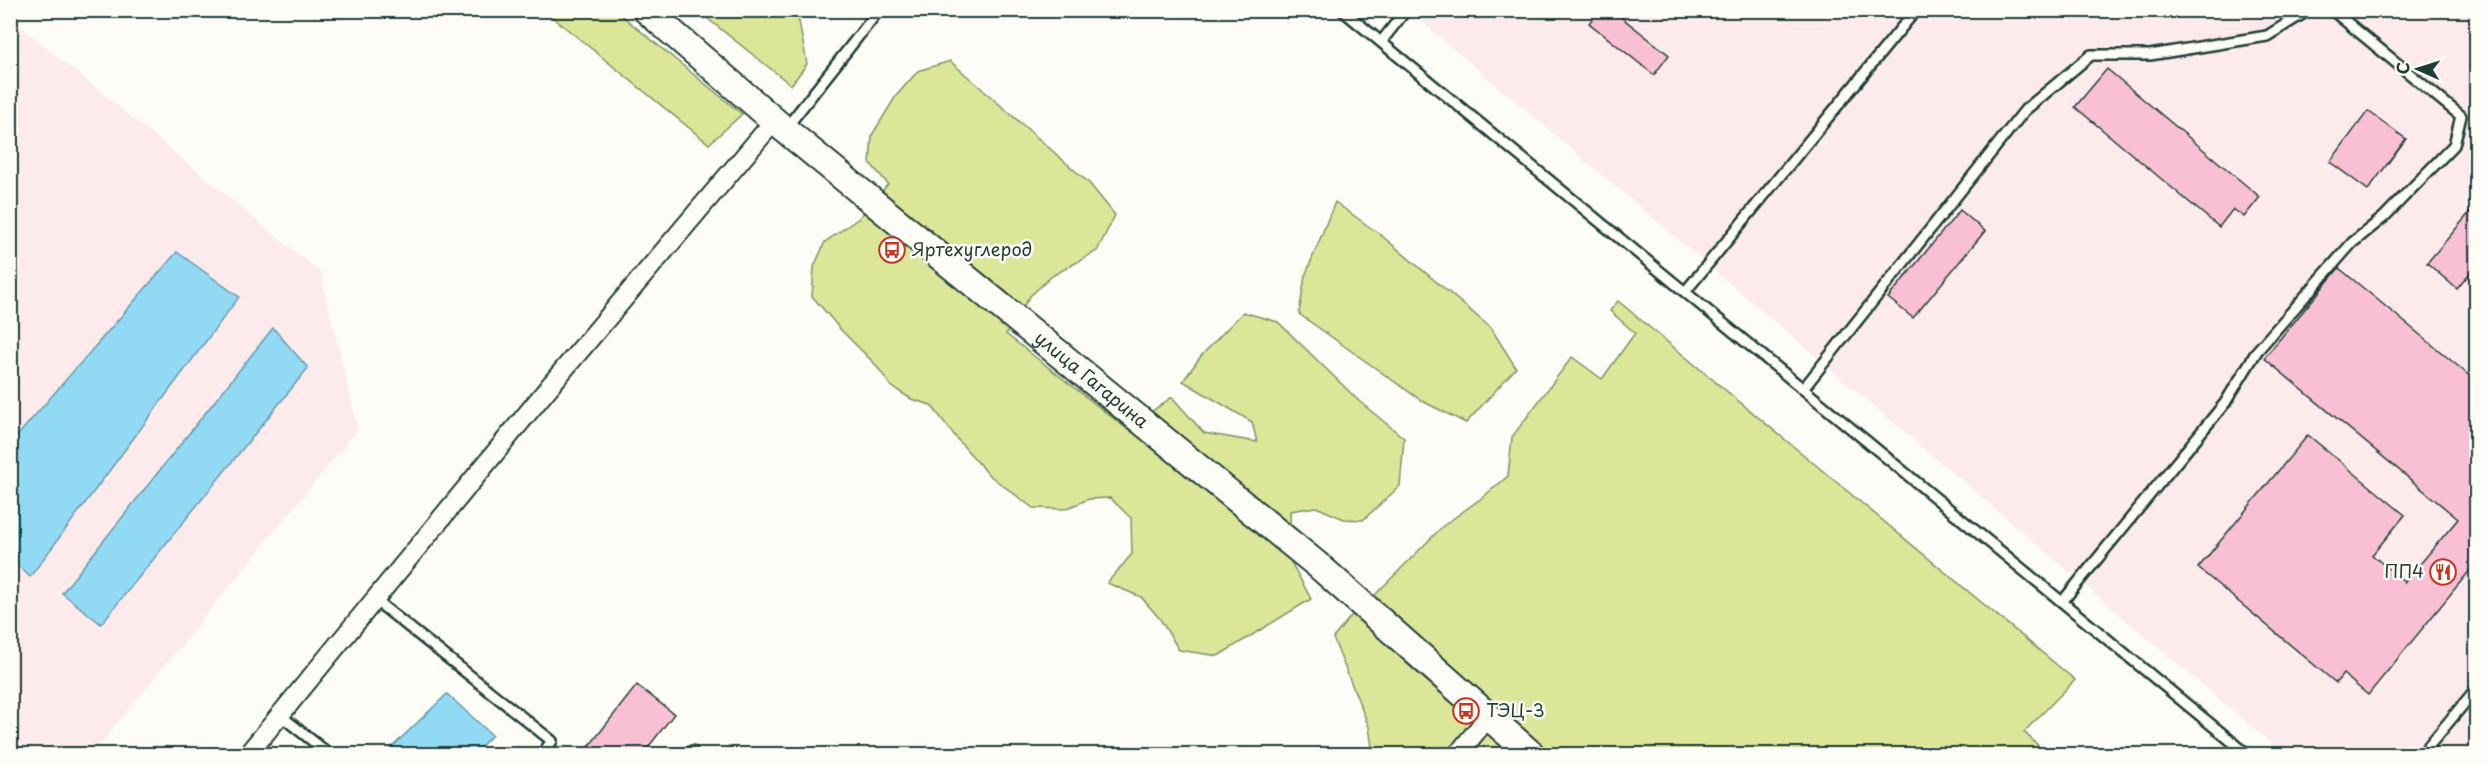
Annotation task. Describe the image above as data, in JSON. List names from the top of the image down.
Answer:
{
  "streets": {
    "main road": ["улица Гагарина"]
  },
  "places": {
    "bus stop": ["Яртехуглерод", "ТЭЦ-3"],
    "restaurant": ["ПП4"]
  },
  "north": "left"
}
